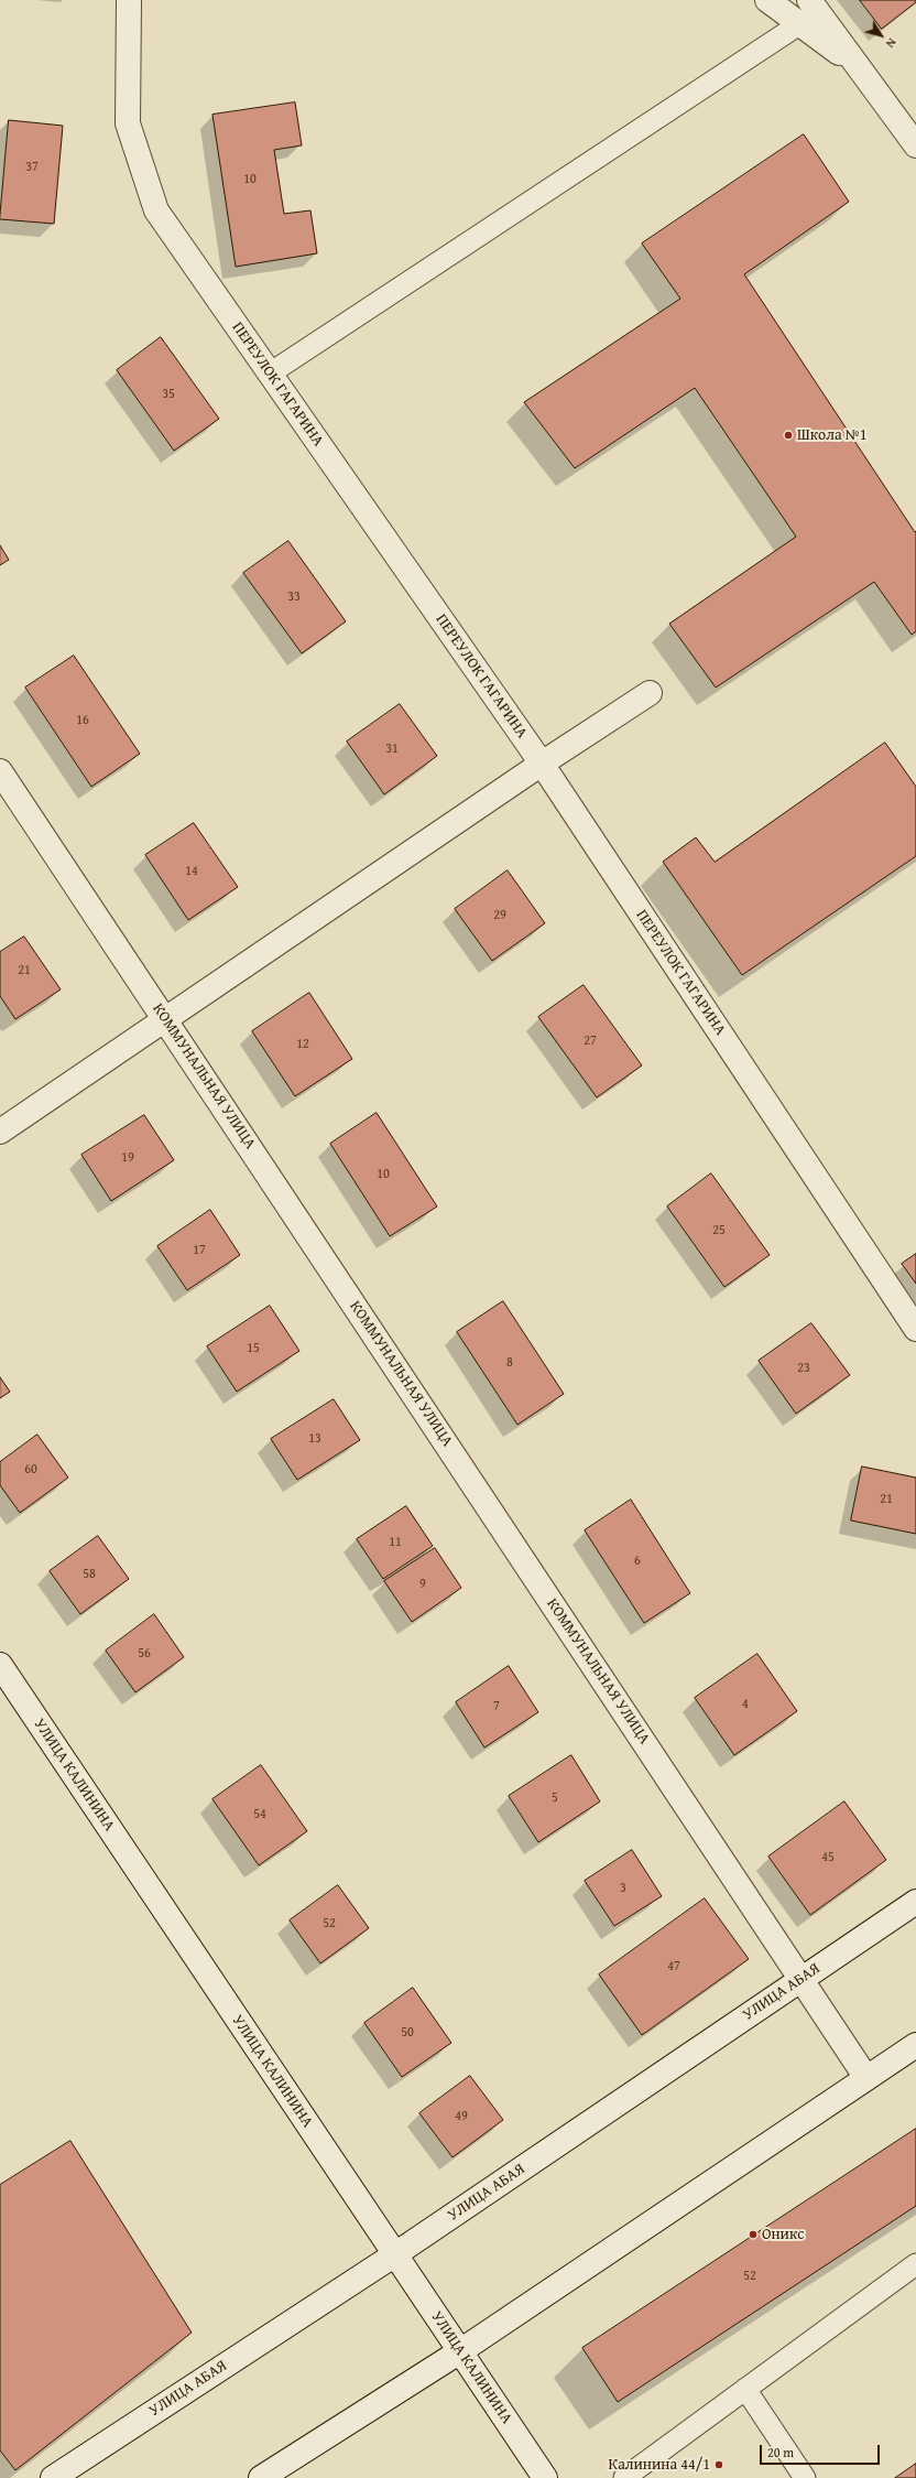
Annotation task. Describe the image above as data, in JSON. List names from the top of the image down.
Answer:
{
  "streets": {
    "street": [
      "ПЕРЕУЛОК ГАГАРИНА",
      "КОММУНАЛЬНАЯ УЛИЦА",
      "УЛИЦА КАЛИНИНА",
      "УЛИЦА АБАЯ"
    ]
  },
  "crossings": [
    ["КОММУНАЛЬНАЯ УЛИЦА", "УЛИЦА АБАЯ"],
    ["УЛИЦА КАЛИНИНА", "УЛИЦА АБАЯ"]
  ],
  "places": ["Школа №1", "Оникс", "Калинина 44/1"],
  "house_numbers": [
    "37",
    "10",
    "35",
    "33",
    "16",
    "31",
    "14",
    "29",
    "21",
    "27",
    "12",
    "19",
    "10",
    "25",
    "17",
    "15",
    "8",
    "23",
    "13",
    "60",
    "21",
    "11",
    "6",
    "58",
    "9",
    "56",
    "4",
    "7",
    "5",
    "54",
    "45",
    "3",
    "52",
    "47",
    "50",
    "49",
    "52"
  ],
  "scale_bar": "20 m",
  "north": "bottom right"
}
